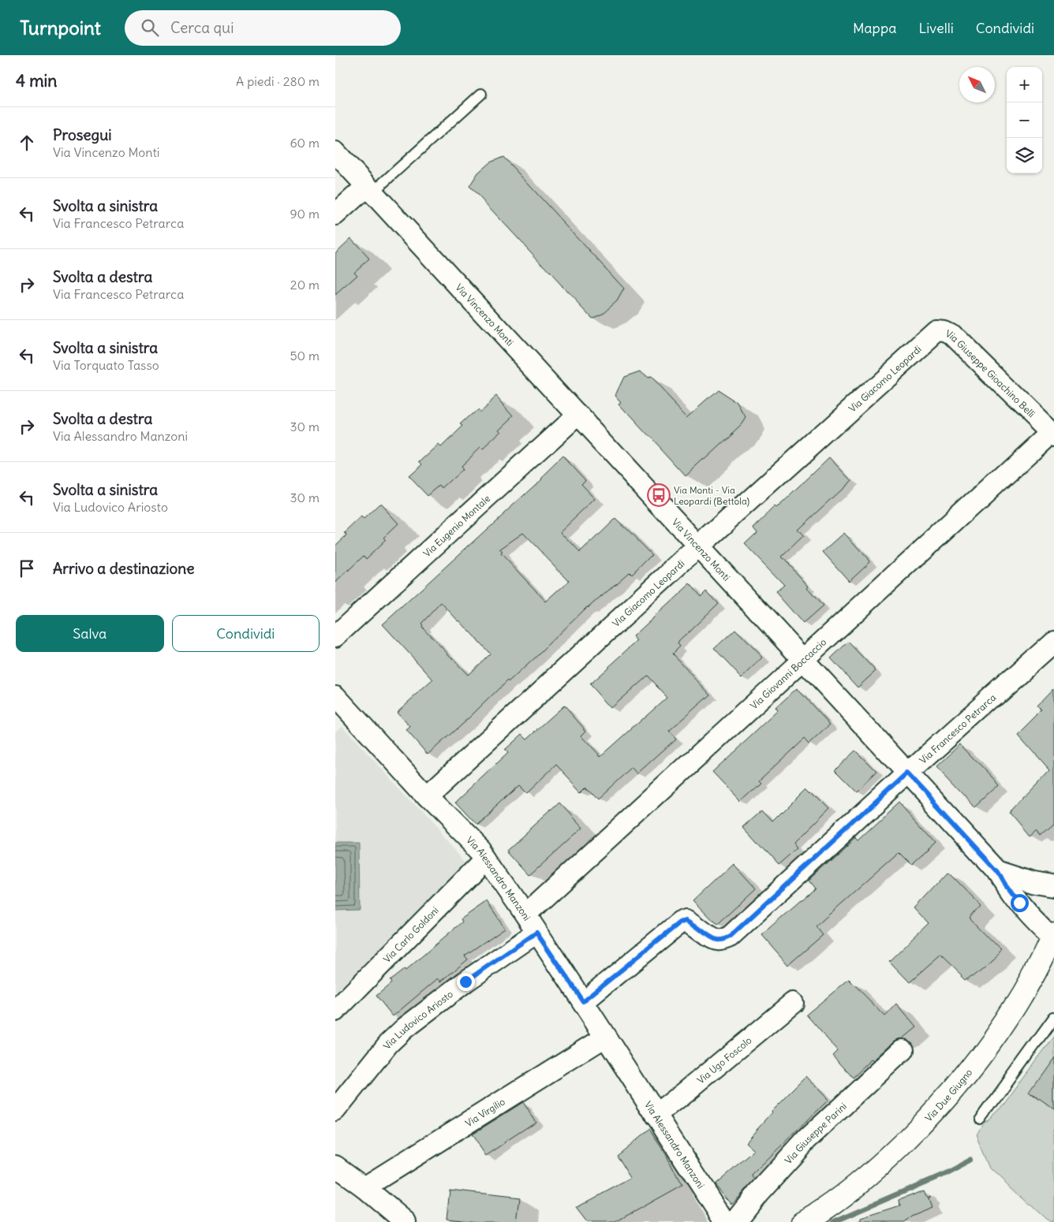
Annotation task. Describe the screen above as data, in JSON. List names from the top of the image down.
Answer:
{
  "streets": {
    "main road": ["Via Due Giugno"],
    "street": [
      "Via Vincenzo Monti",
      "Via Giuseppe Gioachino Belli",
      "Via Giacomo Leopardi",
      "Via Eugenio Montale",
      "Via Giovanni Boccaccio",
      "Via Francesco Petrarca",
      "Via Alessandro Manzoni",
      "Via Carlo Goldoni",
      "Via Ludovico Ariosto",
      "Via Ugo Foscolo",
      "Via Virgilio",
      "Via Giuseppe Parini"
    ]
  },
  "crossings": [
    ["Via Vincenzo Monti", "Via Giacomo Leopardi"],
    ["Via Vincenzo Monti", "Via Eugenio Montale"],
    ["Via Vincenzo Monti", "Via Giovanni Boccaccio"],
    ["Via Vincenzo Monti", "Via Francesco Petrarca"],
    ["Via Vincenzo Monti", "Via Due Giugno"],
    ["Via Giuseppe Gioachino Belli", "Via Giacomo Leopardi"],
    ["Via Giuseppe Gioachino Belli", "Via Giovanni Boccaccio"],
    ["Via Giacomo Leopardi", "Via Alessandro Manzoni"],
    ["Via Giovanni Boccaccio", "Via Alessandro Manzoni"],
    ["Via Francesco Petrarca", "Via Alessandro Manzoni"],
    ["Via Alessandro Manzoni", "Via Carlo Goldoni"],
    ["Via Alessandro Manzoni", "Via Ludovico Ariosto"],
    ["Via Alessandro Manzoni", "Via Ugo Foscolo"],
    ["Via Alessandro Manzoni", "Via Virgilio"]
  ],
  "places": {
    "bus stop": ["Via Monti - Via Leopardi (Bettola)"]
  },
  "north": "top left",
  "page": {
    "header": "Turnpoint",
    "search": "Cerca qui",
    "nav": ["Mappa", "Livelli", "Condividi"],
    "heading": ["4 min", "A piedi · 280 m"],
    "map_buttons": ["+", "−"],
    "list": [
      ["Prosegui", "Via Vincenzo Monti", "60 m"],
      ["Svolta a sinistra", "Via Francesco Petrarca", "90 m"],
      ["Svolta a destra", "Via Francesco Petrarca", "20 m"],
      ["Svolta a sinistra", "Via Torquato Tasso", "50 m"],
      ["Svolta a destra", "Via Alessandro Manzoni", "30 m"],
      ["Svolta a sinistra", "Via Ludovico Ariosto", "30 m"],
      "Arrivo a destinazione"
    ],
    "buttons": ["Salva", "Condividi"]
  }
}
